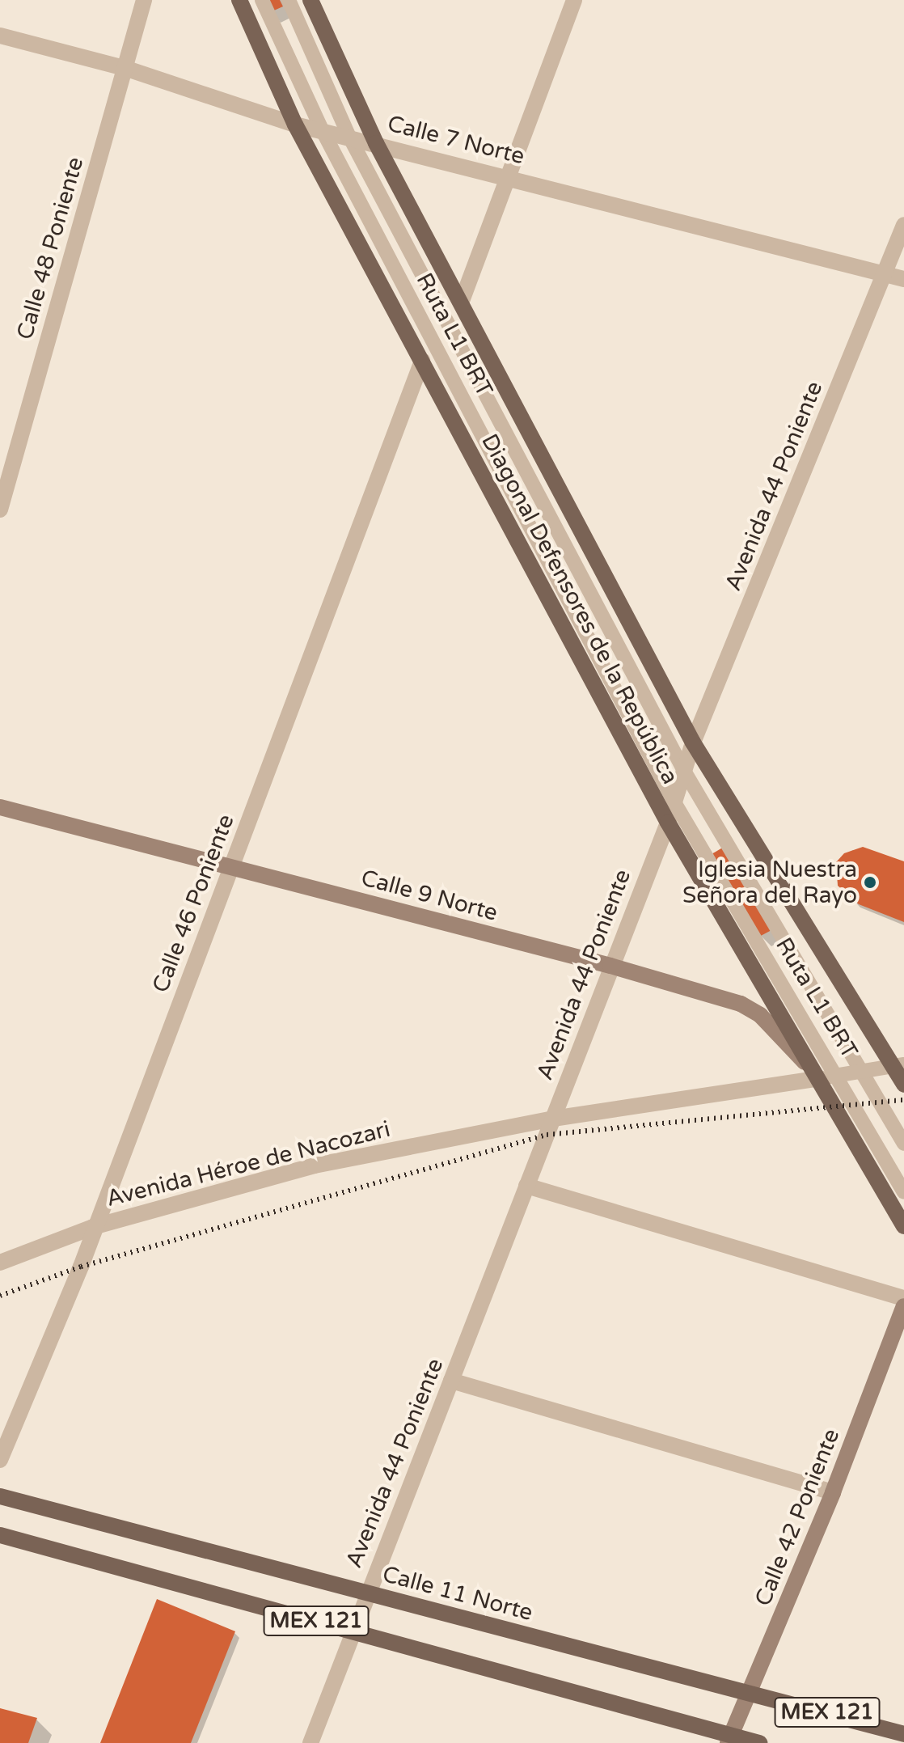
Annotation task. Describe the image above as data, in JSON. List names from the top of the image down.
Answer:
{
  "streets": {
    "main road": [
      "Diagonal Defensores de la República",
      "Calle 9 Norte",
      "Calle 42 Poniente",
      "Calle 11 Norte",
      "MEX 121"
    ],
    "street": [
      "Calle 7 Norte",
      "Calle 48 Poniente",
      "Avenida 44 Poniente",
      "Calle 46 Poniente",
      "Avenida Héroe de Nacozari"
    ],
    "lane": ["Ruta L1 BRT"]
  },
  "crossings": [
    ["Calle 7 Norte", "Calle 48 Poniente"],
    ["Calle 7 Norte", "Ruta L1 BRT"],
    ["Calle 7 Norte", "Avenida 44 Poniente"],
    ["Calle 7 Norte", "Diagonal Defensores de la República"],
    ["Ruta L1 BRT", "Avenida 44 Poniente"],
    ["Ruta L1 BRT", "Diagonal Defensores de la República"],
    ["Ruta L1 BRT", "Calle 9 Norte"],
    ["Ruta L1 BRT", "Avenida Héroe de Nacozari"],
    ["Avenida 44 Poniente", "Diagonal Defensores de la República"],
    ["Avenida 44 Poniente", "Calle 9 Norte"],
    ["Avenida 44 Poniente", "Avenida Héroe de Nacozari"],
    ["Avenida 44 Poniente", "Calle 11 Norte"],
    ["Avenida 44 Poniente", "MEX 121"],
    ["Diagonal Defensores de la República", "Calle 9 Norte"],
    ["Diagonal Defensores de la República", "Calle 46 Poniente"],
    ["Diagonal Defensores de la República", "Avenida Héroe de Nacozari"],
    ["Calle 9 Norte", "Calle 46 Poniente"],
    ["Calle 9 Norte", "Avenida Héroe de Nacozari"],
    ["Calle 46 Poniente", "Avenida Héroe de Nacozari"],
    ["Calle 42 Poniente", "Calle 11 Norte"],
    ["Calle 42 Poniente", "MEX 121"]
  ],
  "places": ["Iglesia Nuestra Señora del Rayo"]
}
